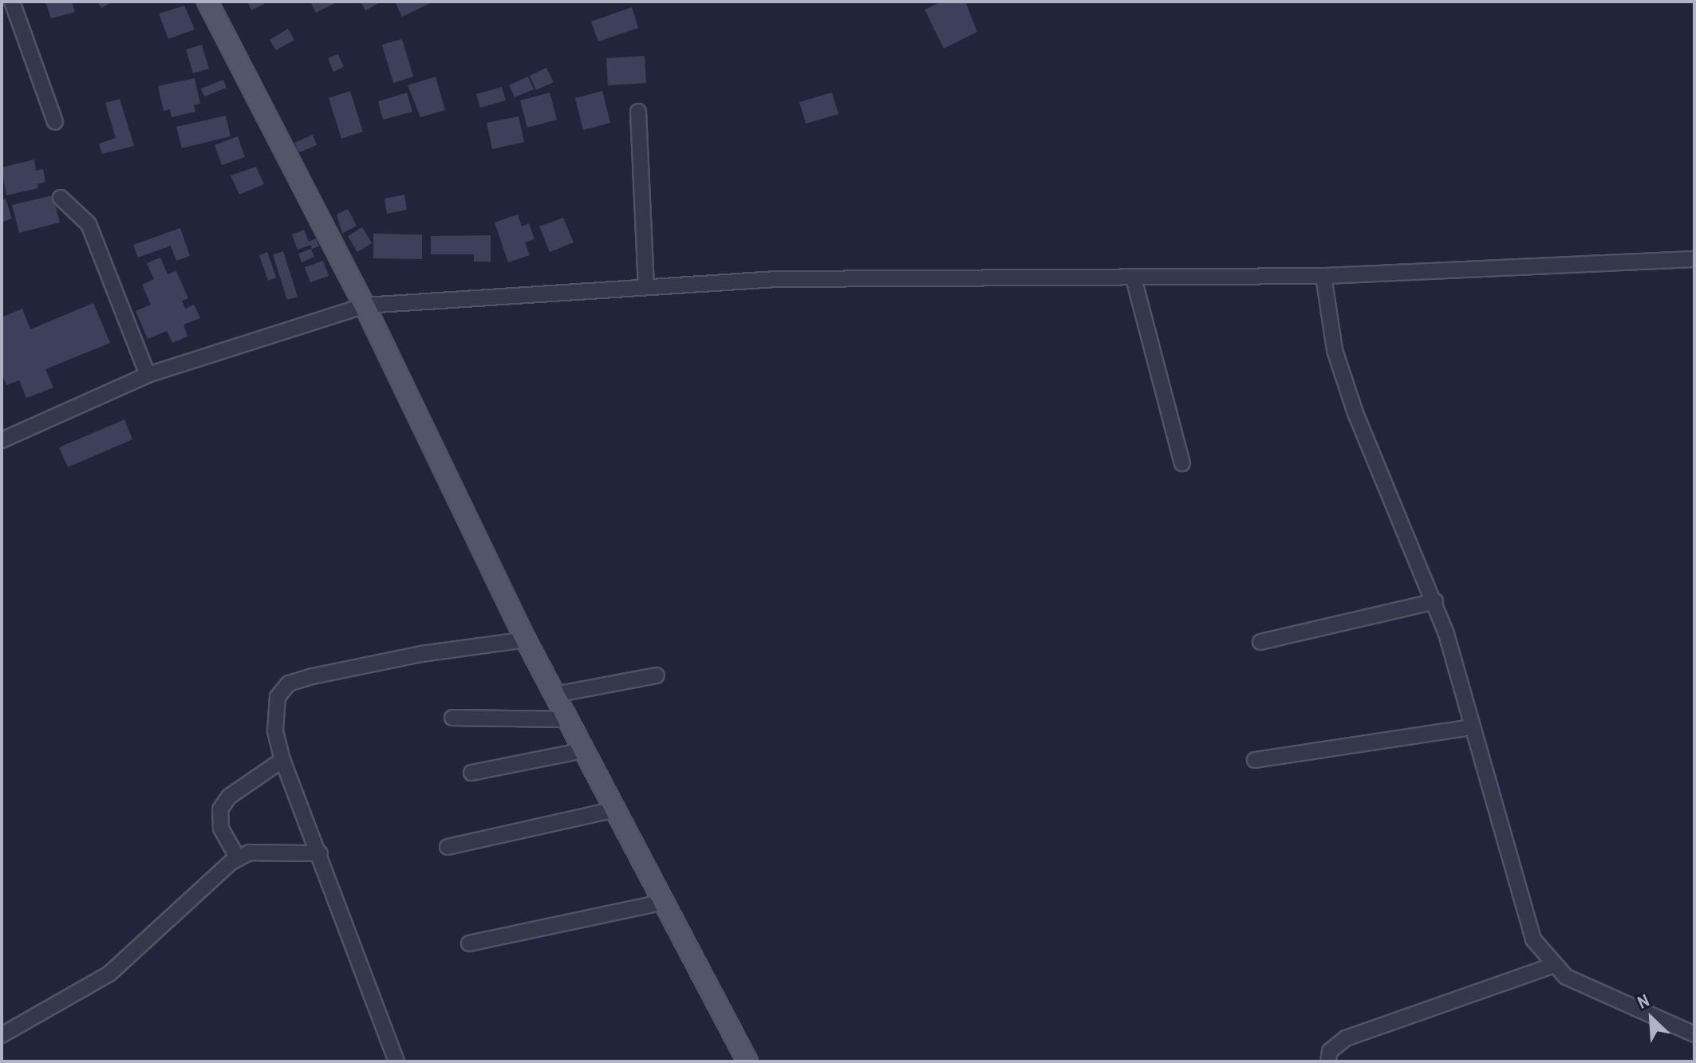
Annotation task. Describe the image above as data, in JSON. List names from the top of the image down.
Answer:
{
  "north": "top left"
}
